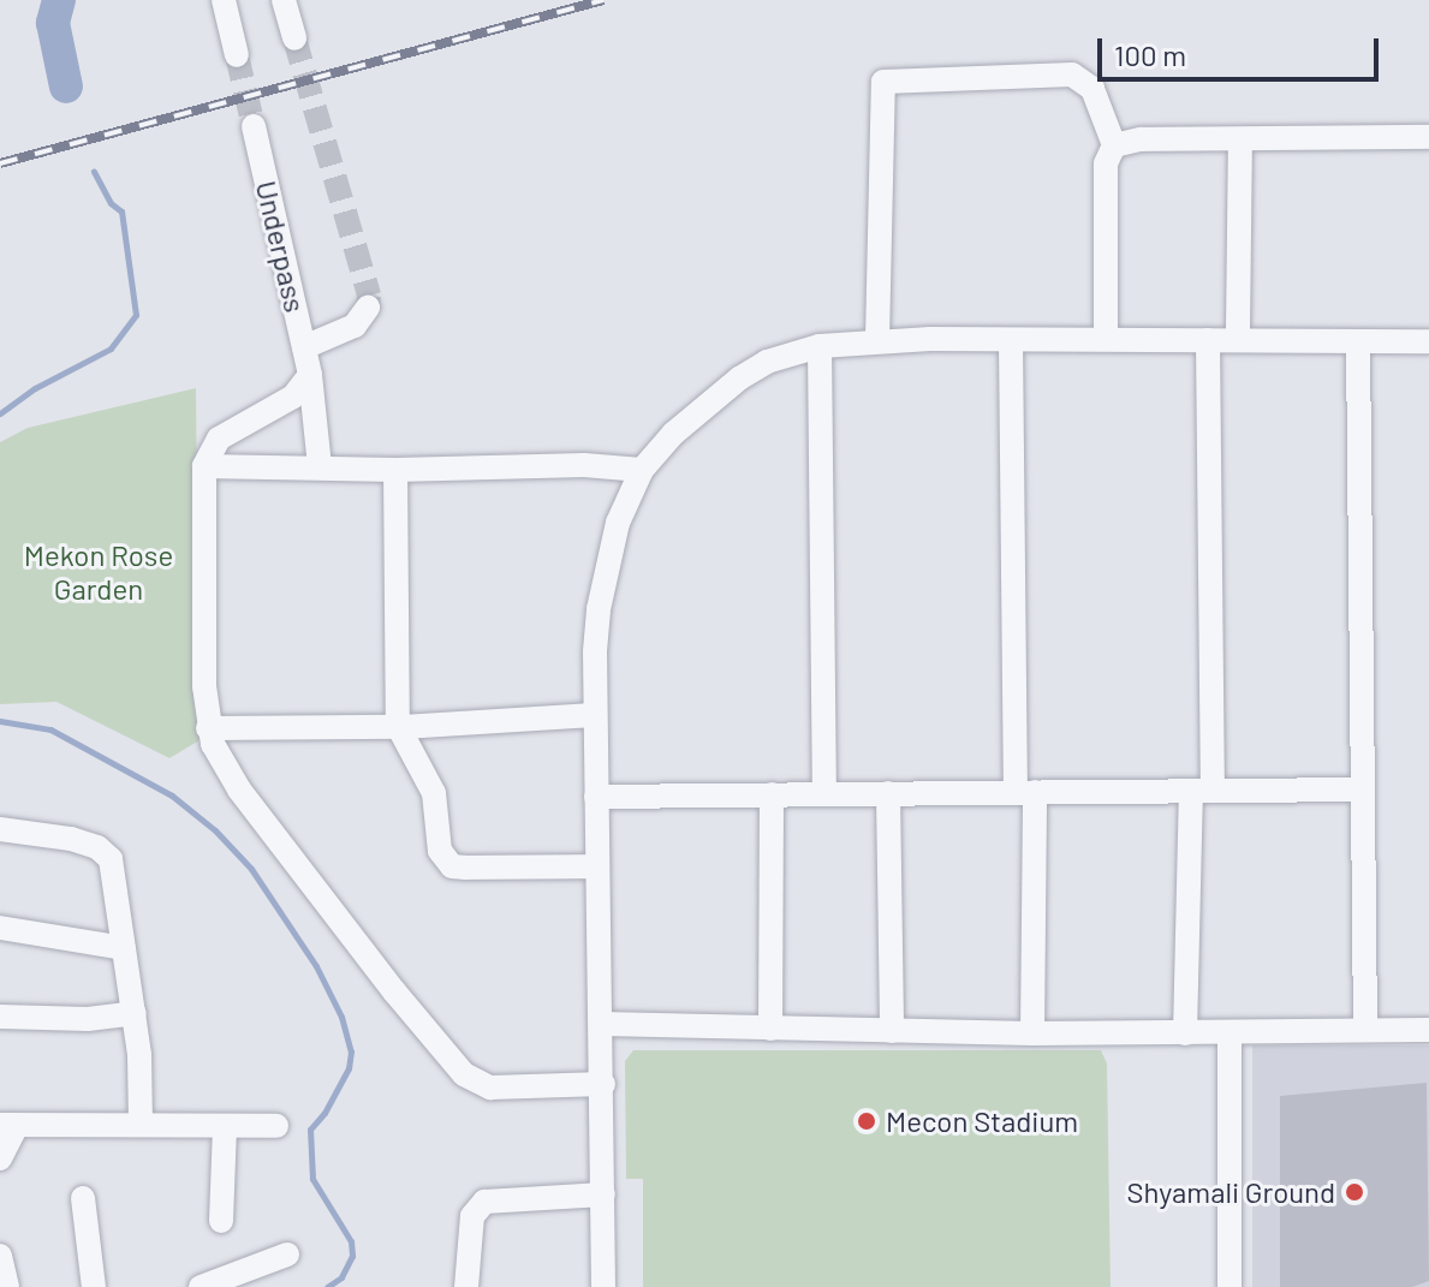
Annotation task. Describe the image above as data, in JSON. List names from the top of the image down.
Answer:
{
  "streets": {
    "street": ["Underpass"]
  },
  "parks": ["Mekon Rose Garden"],
  "places": ["Mecon Stadium", "Shyamali Ground"],
  "scale_bar": "100 m"
}
